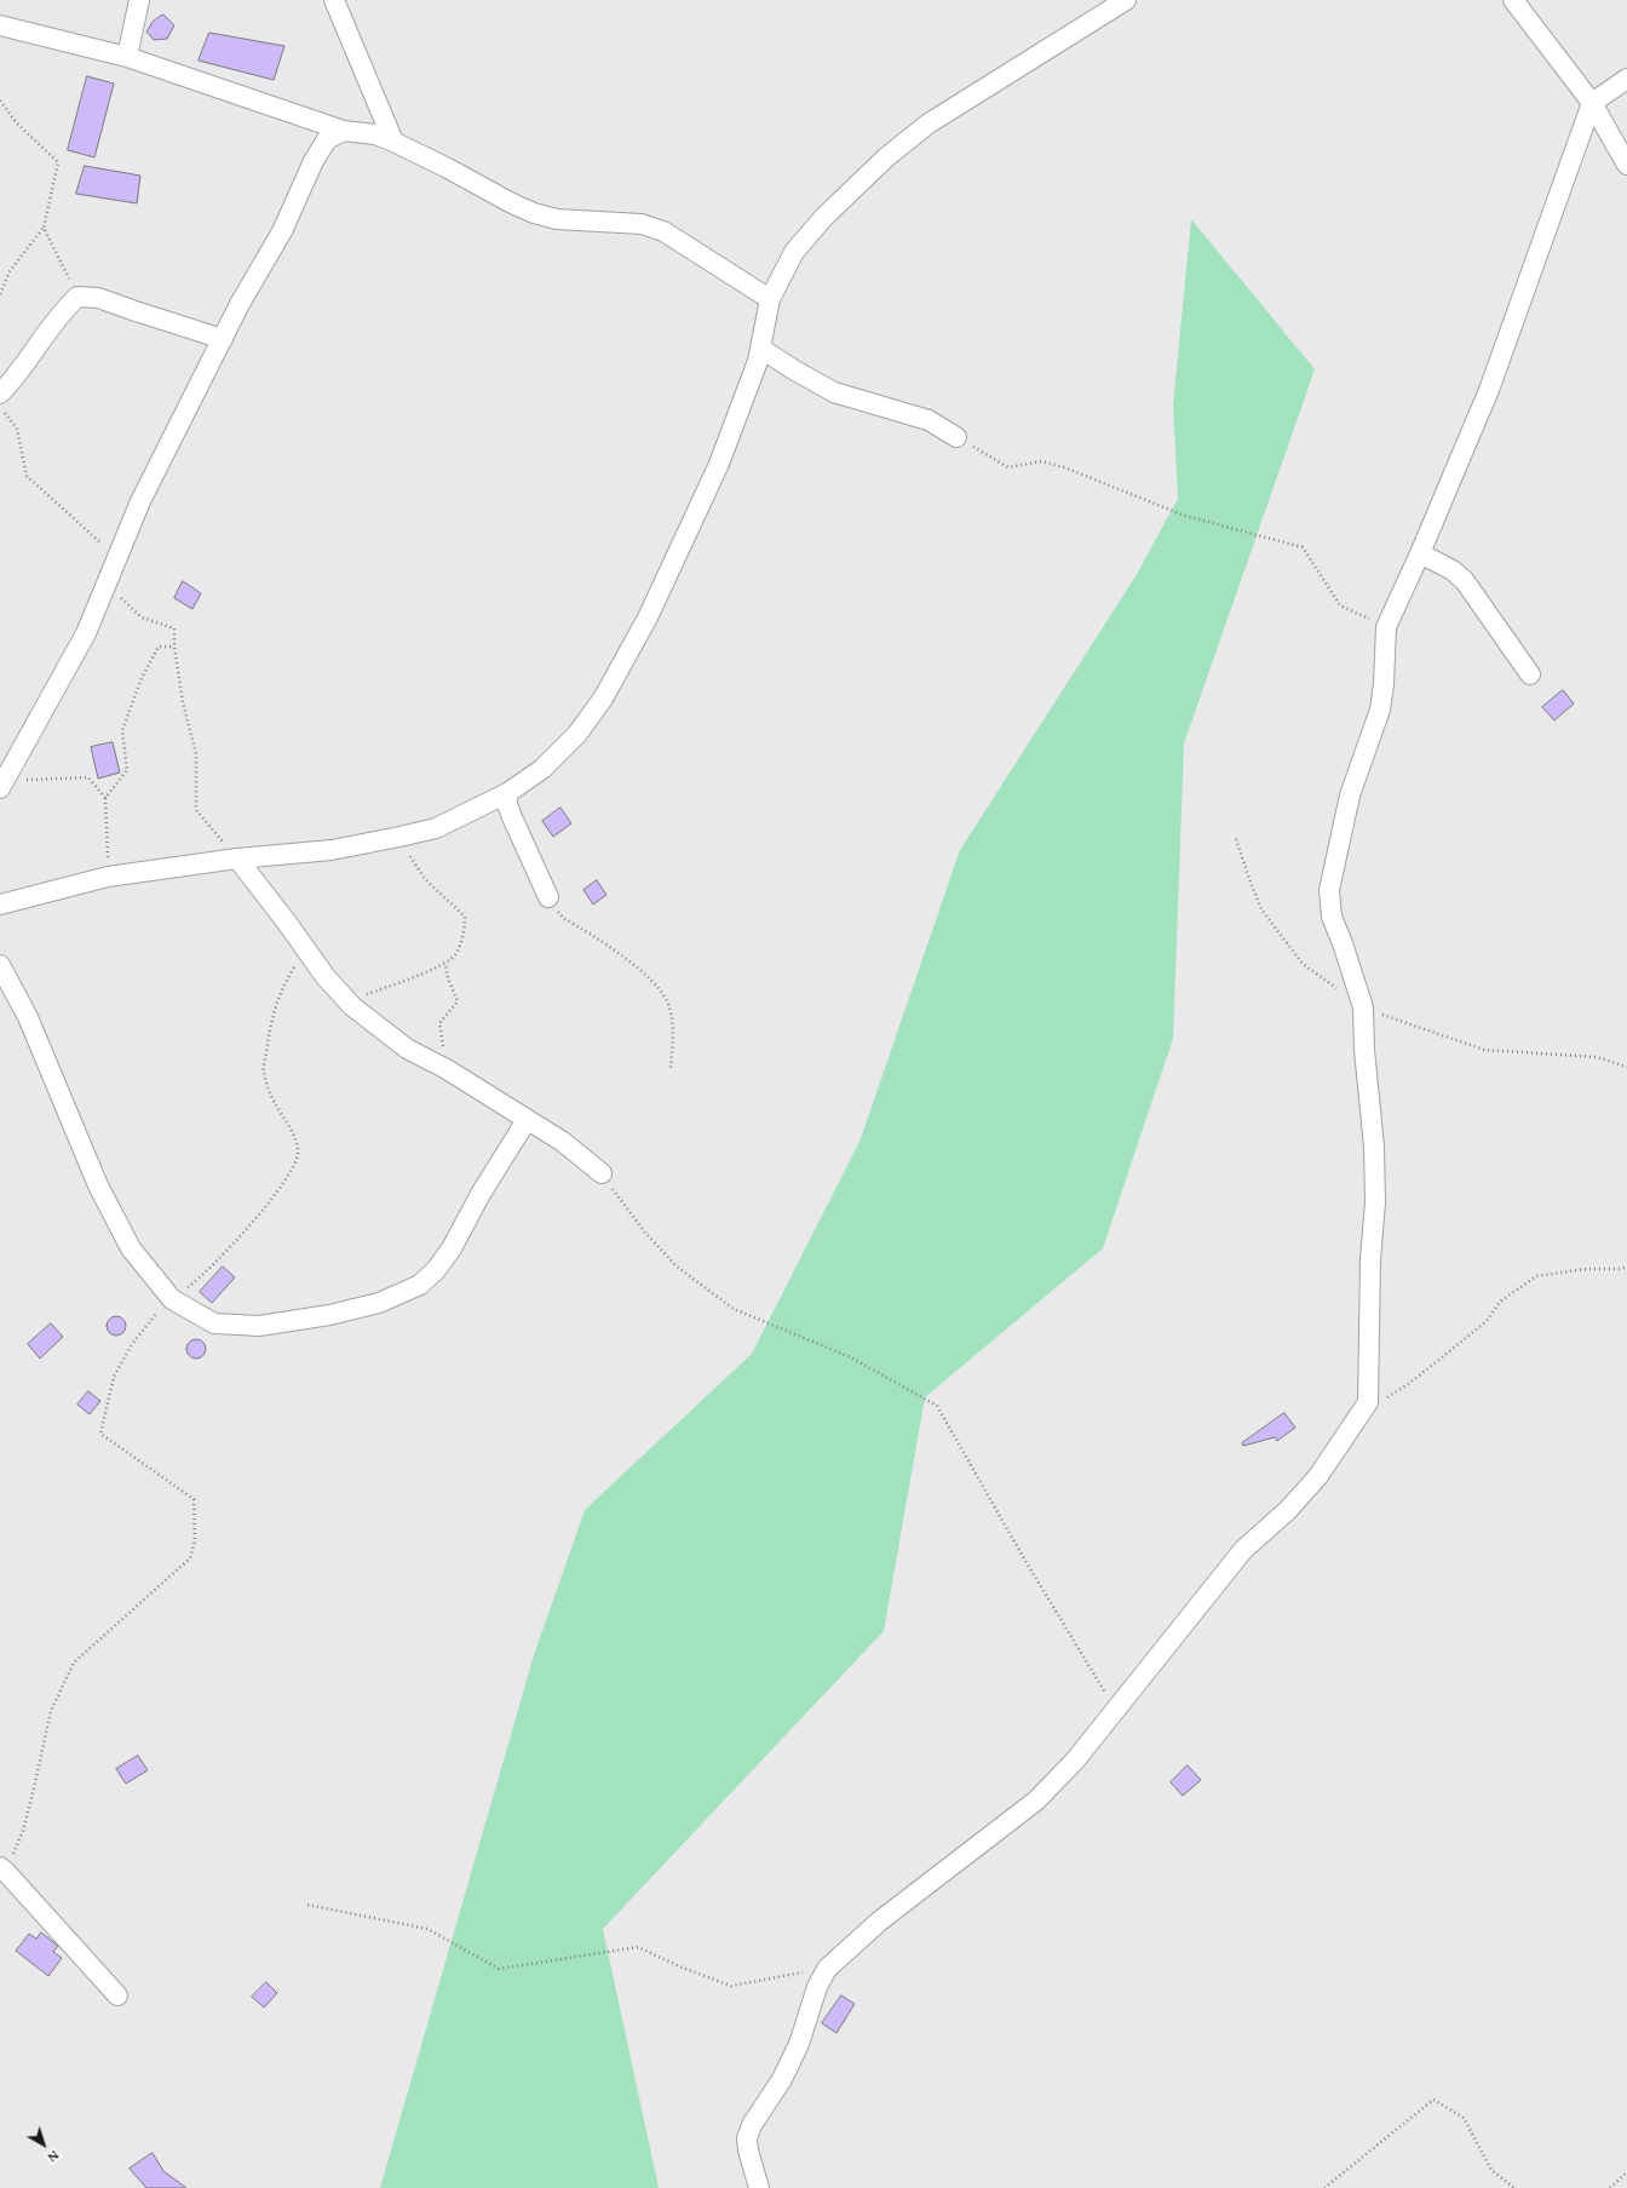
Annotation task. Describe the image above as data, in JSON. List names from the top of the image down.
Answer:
{
  "north": "bottom right"
}
